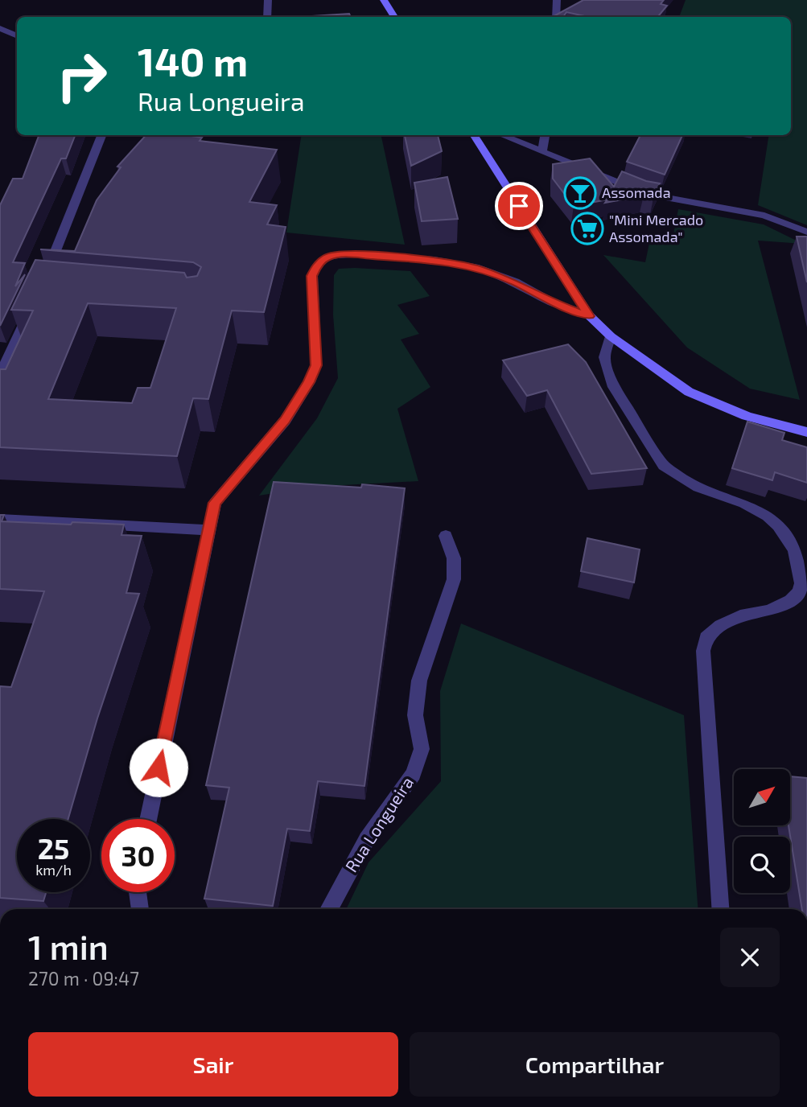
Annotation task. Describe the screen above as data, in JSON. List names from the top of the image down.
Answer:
{
  "streets": {
    "street": ["Rua Longueira"]
  },
  "places": {
    "bar": ["Assomada"],
    "supermarket": ["\"Mini Mercado Assomada\""]
  },
  "north": "top right",
  "page": {
    "turn": ["140 m", "Rua Longueira"],
    "speed": "25 km/h",
    "limit": "30",
    "heading": ["1 min", "270 m · 09:47"],
    "buttons": ["Sair", "Compartilhar"]
  }
}
